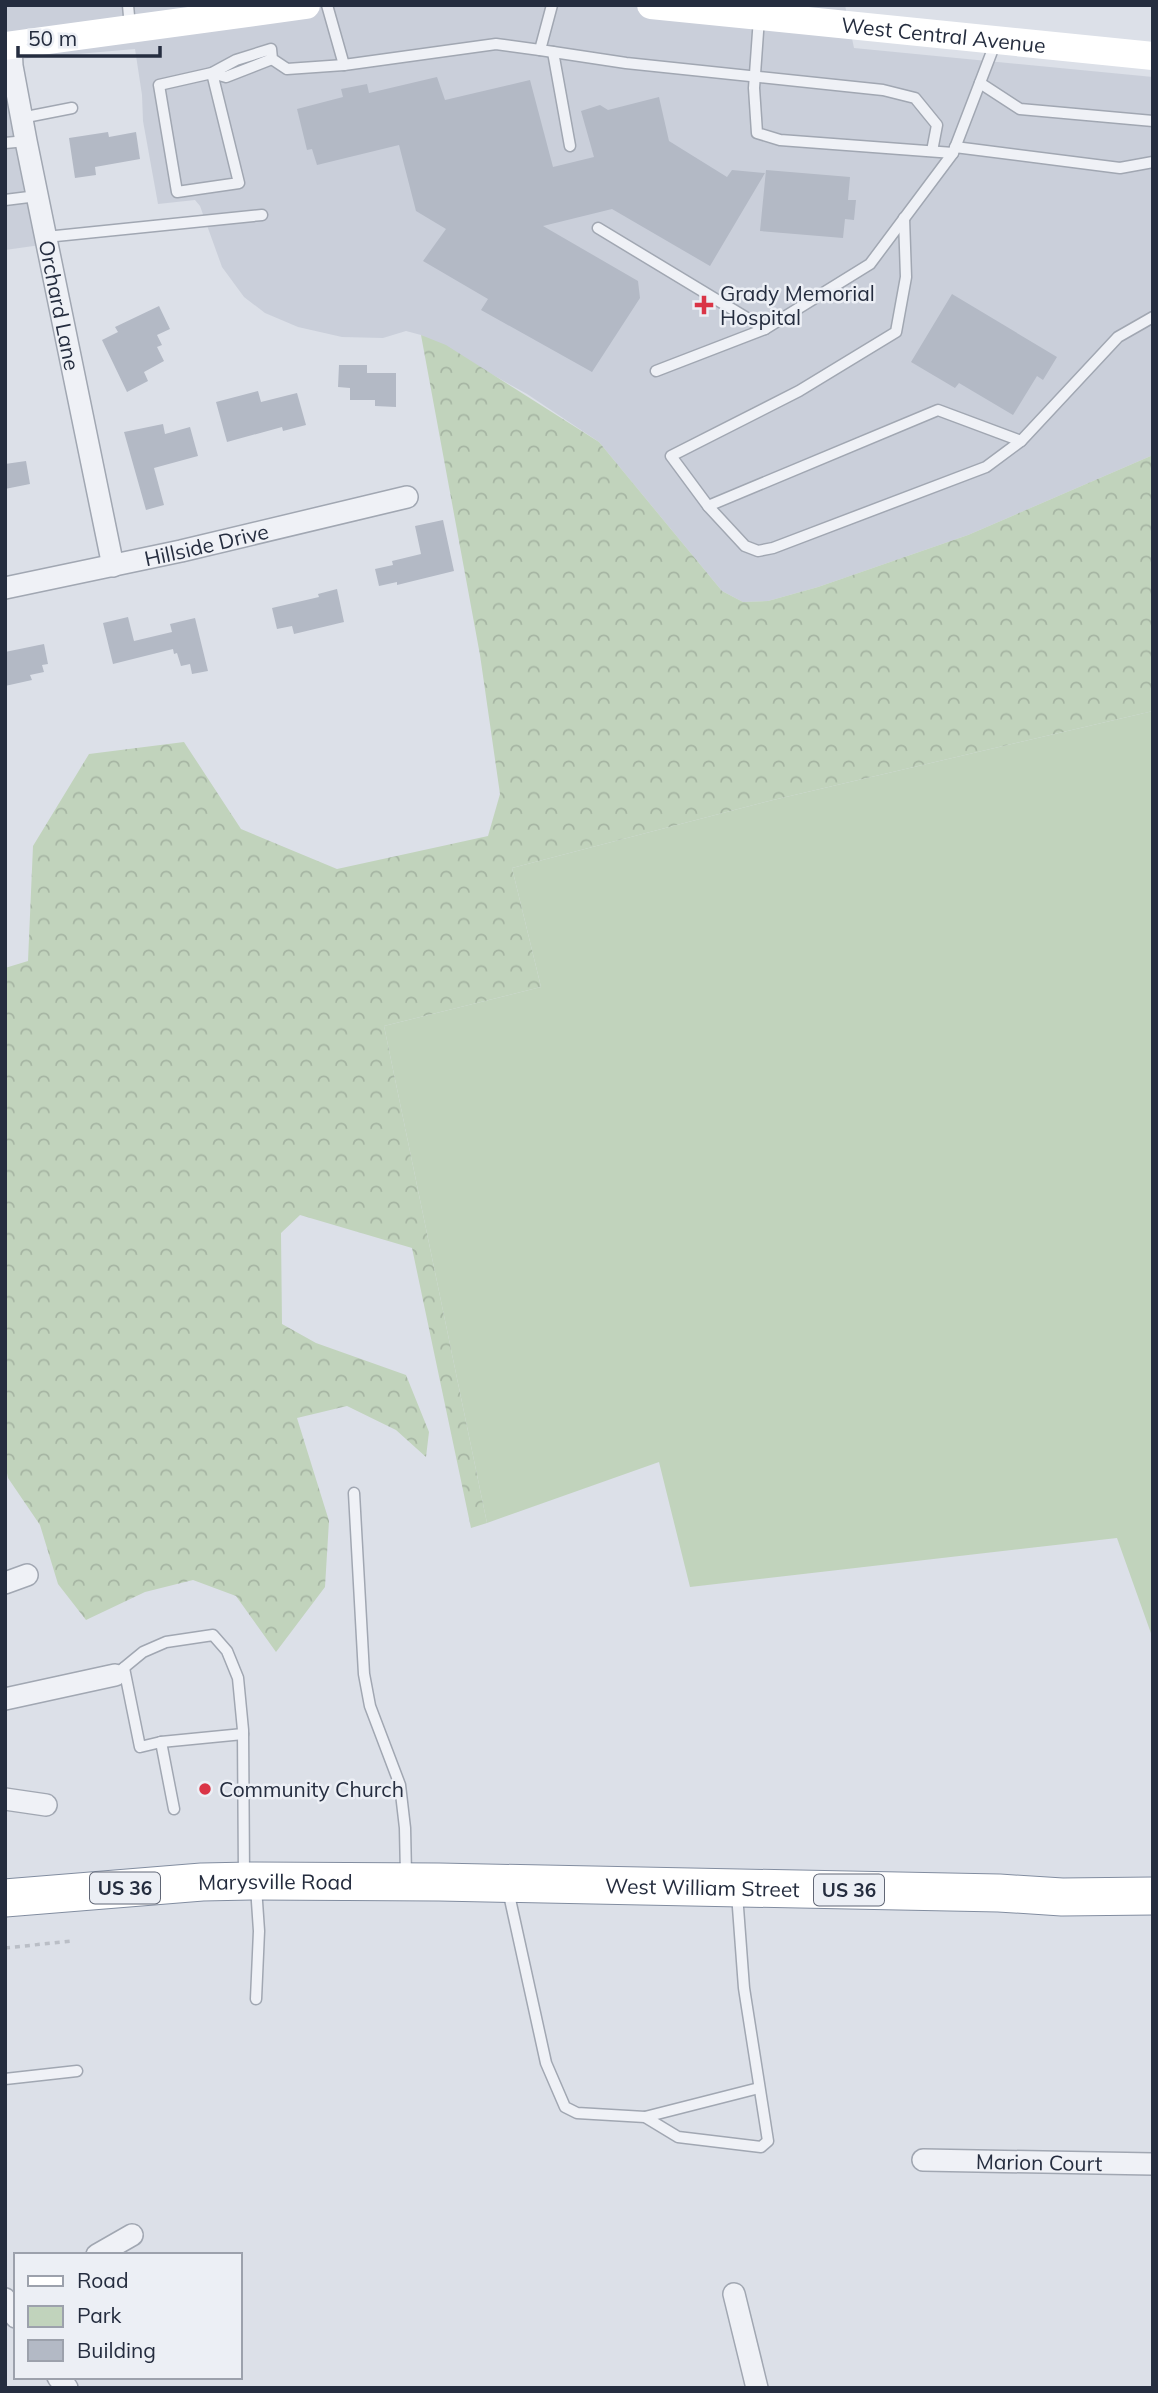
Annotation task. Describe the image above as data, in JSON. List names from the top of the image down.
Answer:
{
  "streets": {
    "highway": ["Marysville Road", "West William Street", "US 36"],
    "main road": ["West Central Avenue"],
    "street": ["Orchard Lane", "Hillside Drive", "Marion Court"]
  },
  "crossings": [
    ["Orchard Lane", "Hillside Drive"],
    ["Marysville Road", "West William Street"]
  ],
  "places": {
    "health": ["Grady Memorial Hospital"],
    "other": ["Community Church"]
  },
  "legend": ["Road", "Park", "Building"],
  "scale_bar": "50 m"
}
